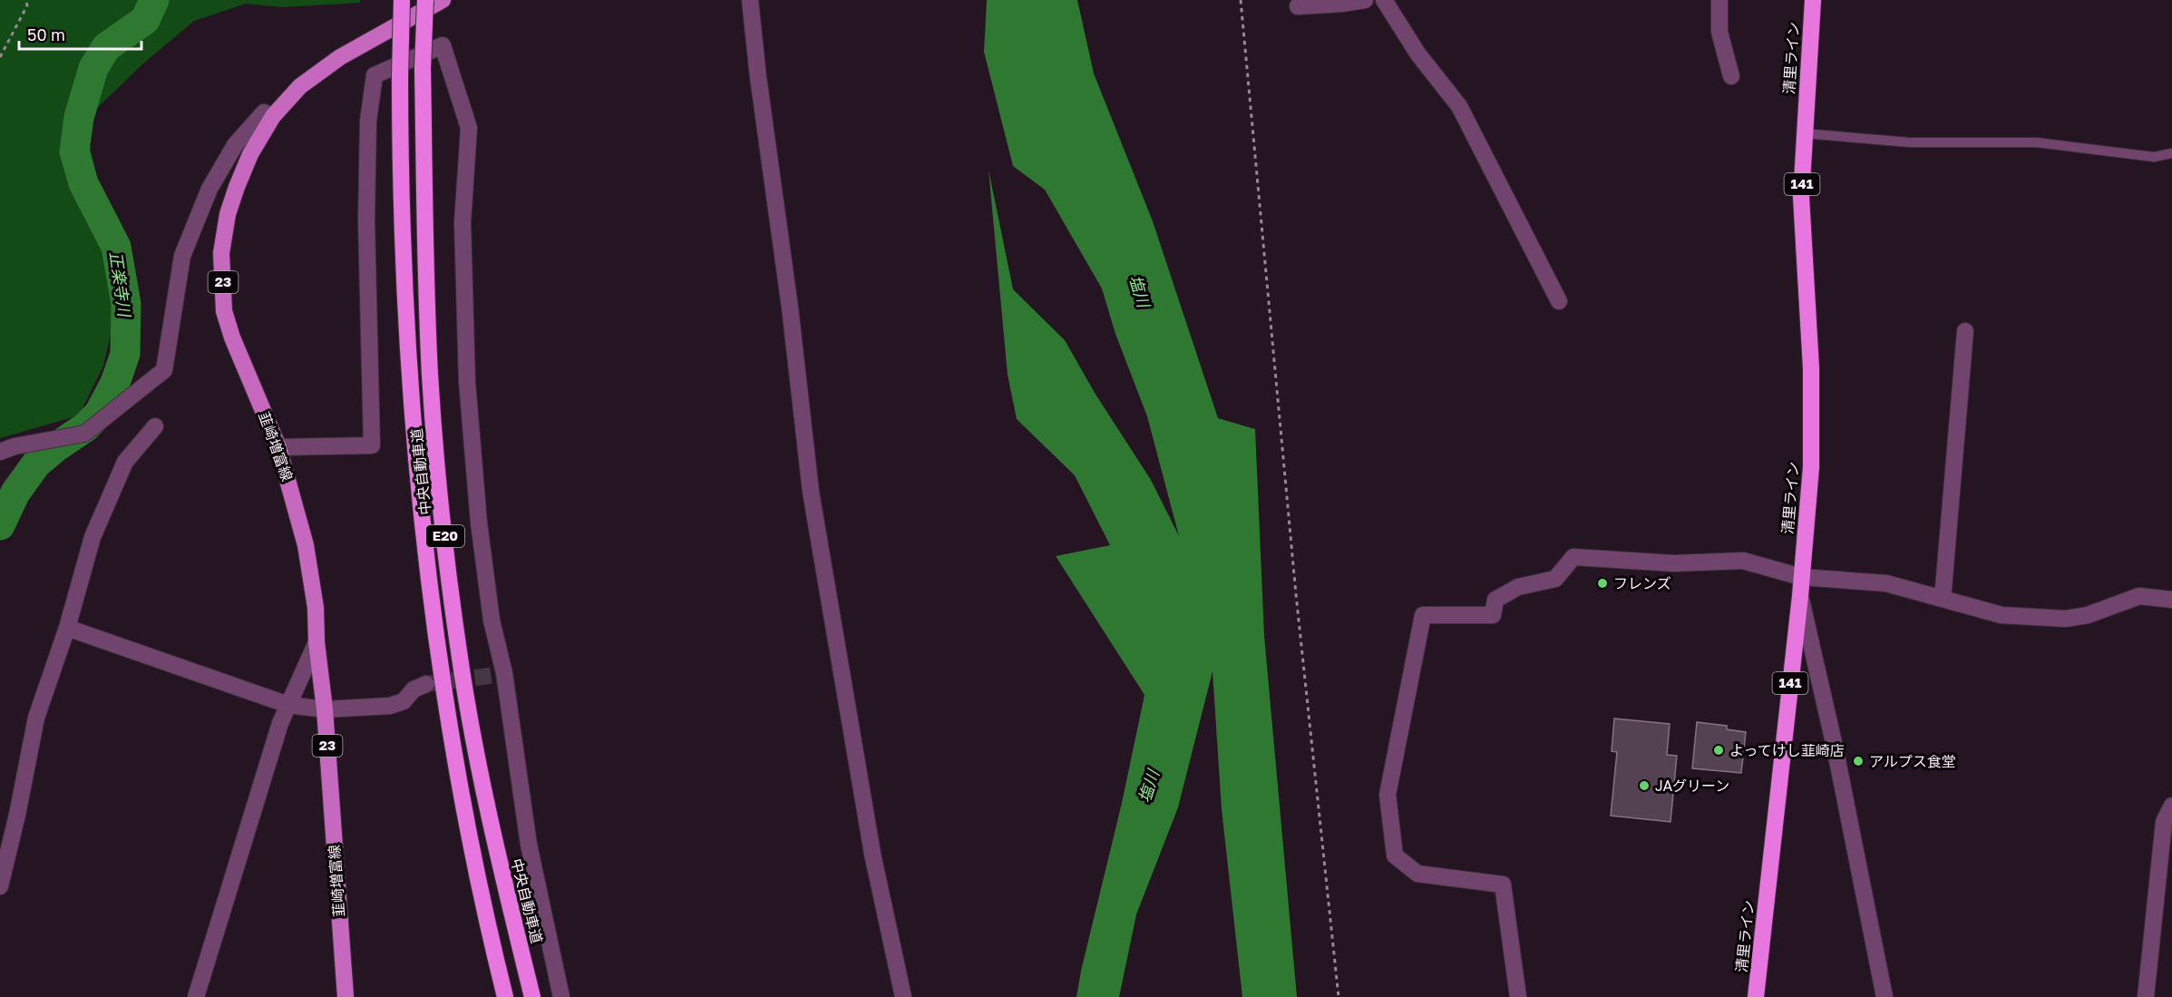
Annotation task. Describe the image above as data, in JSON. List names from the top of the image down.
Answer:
{
  "streets": {
    "highway": [
      "清里ライン",
      "141",
      "中央自動車道",
      "E20"
    ],
    "main road": ["23", "韮崎増富線"]
  },
  "water": ["正楽寺川", "塩川"],
  "places": [
    "フレンズ",
    "よってけし韮崎店",
    "アルプス食堂",
    "JAグリーン"
  ],
  "scale_bar": "50 m"
}
